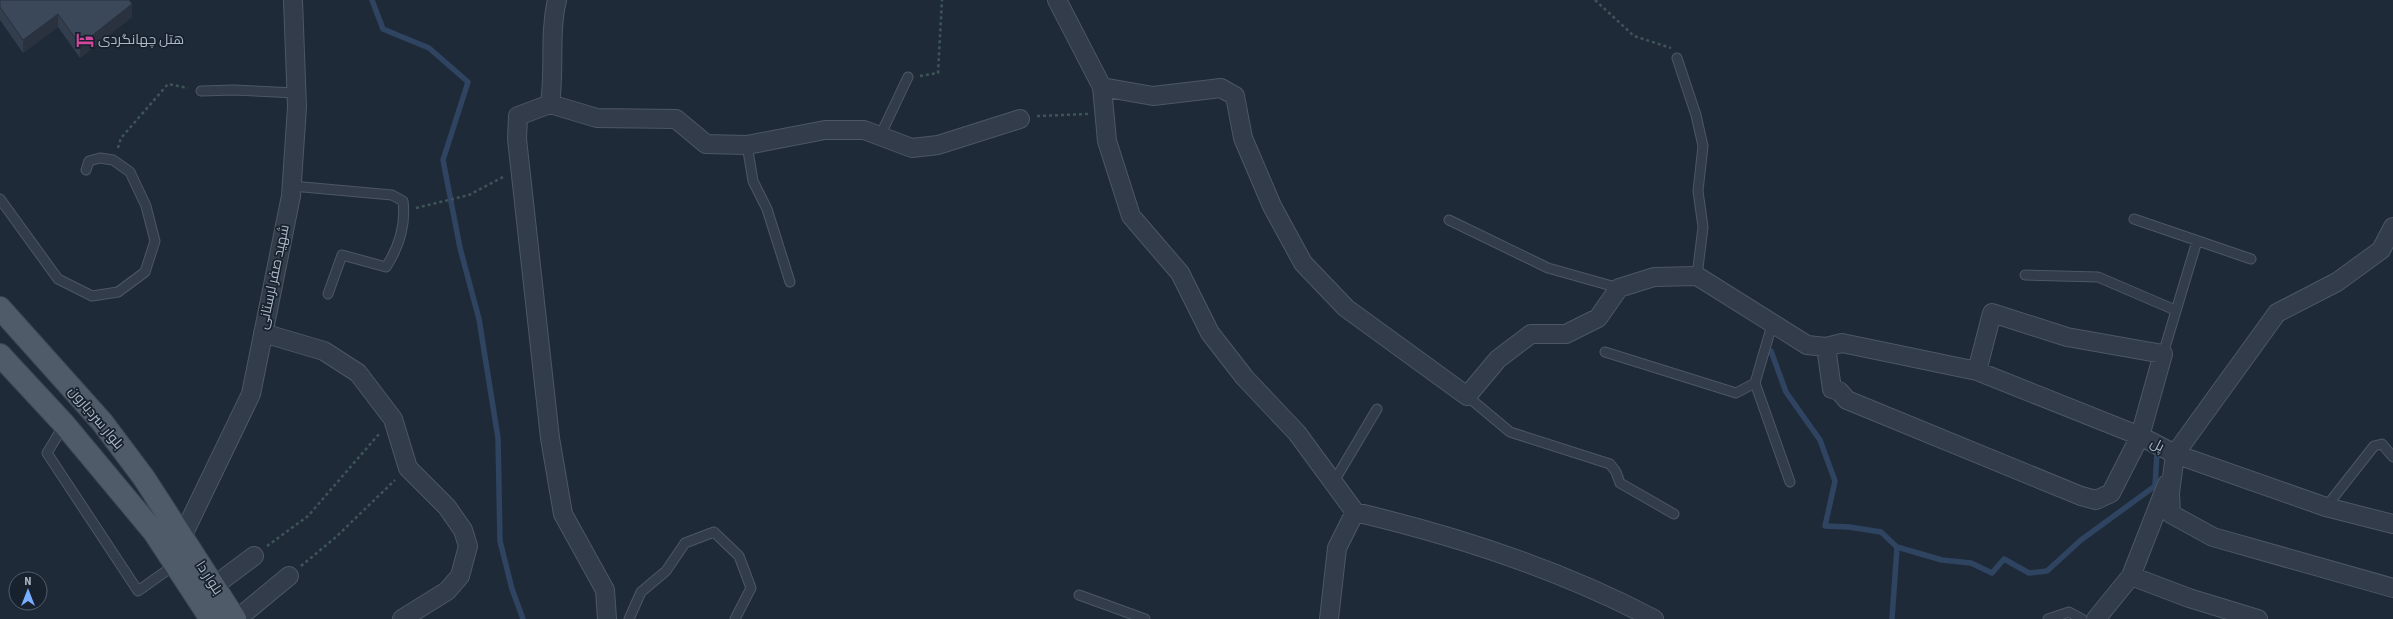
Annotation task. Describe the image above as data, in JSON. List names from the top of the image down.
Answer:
{
  "streets": {
    "main road": ["بلوار سردیارون", "بلوار دا"],
    "street": ["شهید صفر لرستانی", "پل"]
  },
  "crossings": [
    ["شهید صفر لرستانی", "بلوار سردیارون"],
    ["شهید صفر لرستانی", "بلوار دا"],
    ["بلوار سردیارون", "بلوار دا"]
  ],
  "places": {
    "hotel": ["هتل چهانگردی"]
  },
  "north": "top"
}
